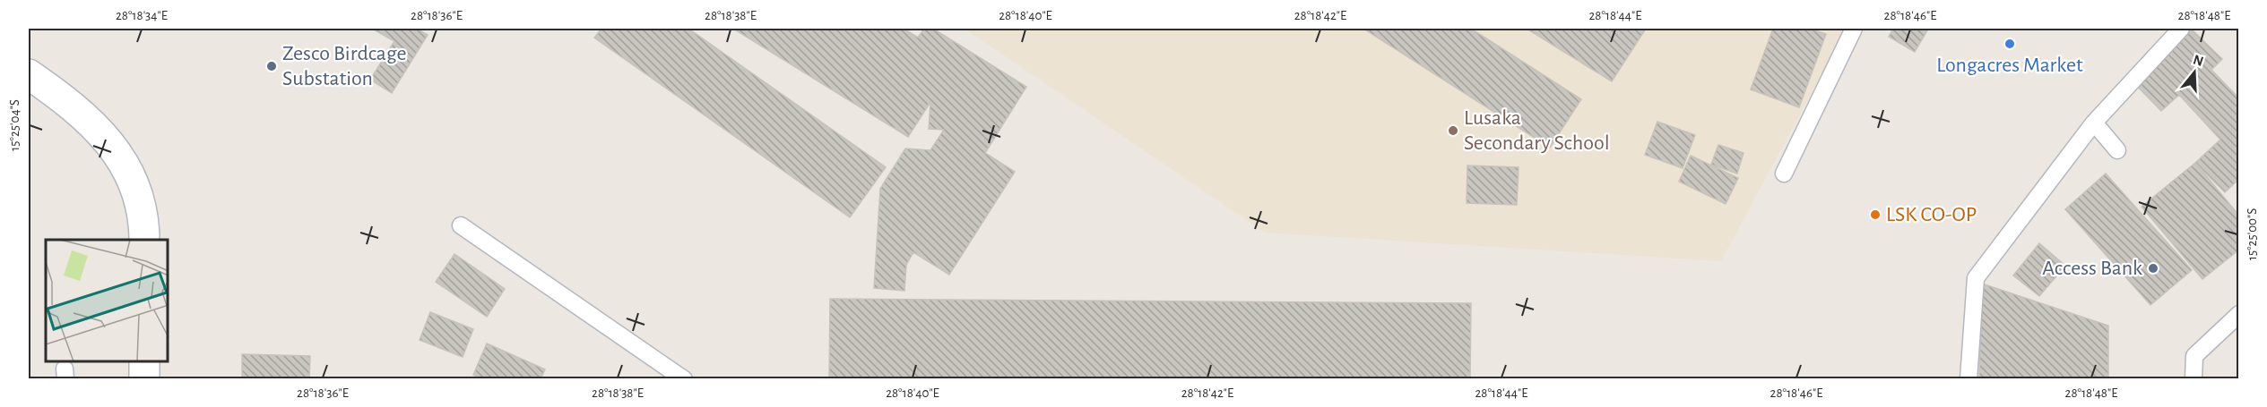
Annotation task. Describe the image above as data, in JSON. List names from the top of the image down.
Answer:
{
  "places": [
    "Longacres Market",
    "Zesco Birdcage Substation",
    "Lusaka Secondary School",
    "LSK CO-OP",
    "Access Bank"
  ],
  "north": "top",
  "coordinates": [
    "28°18'34\"E",
    "28°18'36\"E",
    "28°18'38\"E",
    "28°18'40\"E",
    "28°18'42\"E",
    "28°18'44\"E",
    "28°18'46\"E",
    "28°18'48\"E",
    "15°25'04\"S",
    "15°25'00\"S"
  ]
}
